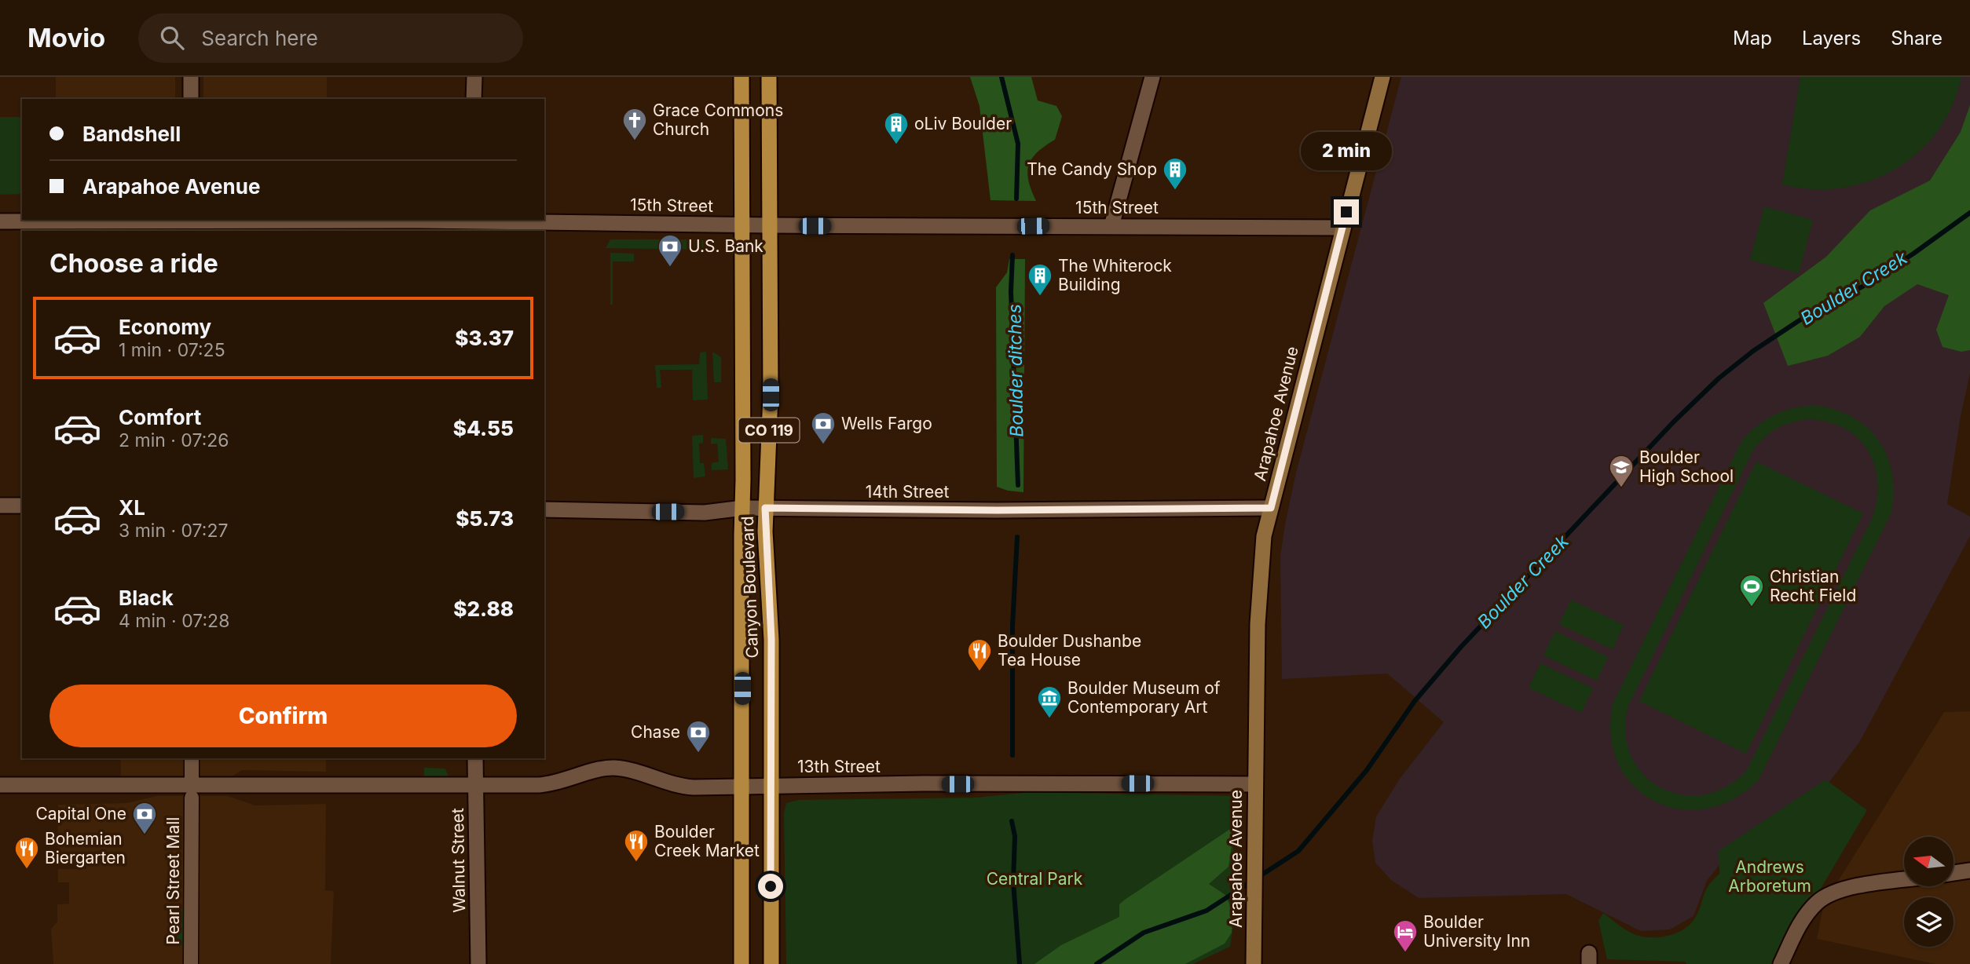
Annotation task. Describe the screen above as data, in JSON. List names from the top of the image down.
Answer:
{
  "streets": {
    "main road": ["Arapahoe Avenue", "CO 119", "Canyon Boulevard"],
    "street": [
      "15th Street",
      "14th Street",
      "13th Street",
      "Walnut Street",
      "Pearl Street Mall"
    ]
  },
  "crossings": [
    ["15th Street", "Arapahoe Avenue"],
    ["15th Street", "Canyon Boulevard"],
    ["Arapahoe Avenue", "14th Street"],
    ["Arapahoe Avenue", "13th Street"],
    ["14th Street", "Canyon Boulevard"],
    ["Canyon Boulevard", "13th Street"],
    ["13th Street", "Walnut Street"]
  ],
  "water": ["Boulder Creek", "Boulder ditches"],
  "parks": ["Andrews Arboretum", "Central Park"],
  "places": {
    "church": ["Grace Commons Church"],
    "building": ["oLiv Boulder", "The Candy Shop", "The Whiterock Building"],
    "bank": [
      "U.S. Bank",
      "Wells Fargo",
      "Chase",
      "Capital One"
    ],
    "school or university": ["Boulder High School"],
    "sports": ["Christian Recht Field"],
    "restaurant": ["Boulder Dushanbe Tea House", "Boulder Creek Market", "Bohemian Biergarten"],
    "museum": ["Boulder Museum of Contemporary Art"],
    "hotel": ["Boulder University Inn"]
  },
  "north": "left",
  "page": {
    "header": "Movio",
    "search": "Search here",
    "nav": ["Map", "Layers", "Share"],
    "banner": ["Bandshell", "Arapahoe Avenue"],
    "bubble": "2 min",
    "heading": "Choose a ride",
    "list": [
      {
        "name": "Economy",
        "note": "1 min · 07:25",
        "value": "$3.37"
      },
      {
        "name": "Comfort",
        "note": "2 min · 07:26",
        "value": "$4.55"
      },
      {
        "name": "XL",
        "note": "3 min · 07:27",
        "value": "$5.73"
      },
      {
        "name": "Black",
        "note": "4 min · 07:28",
        "value": "$2.88"
      }
    ],
    "buttons": "Confirm"
  }
}
